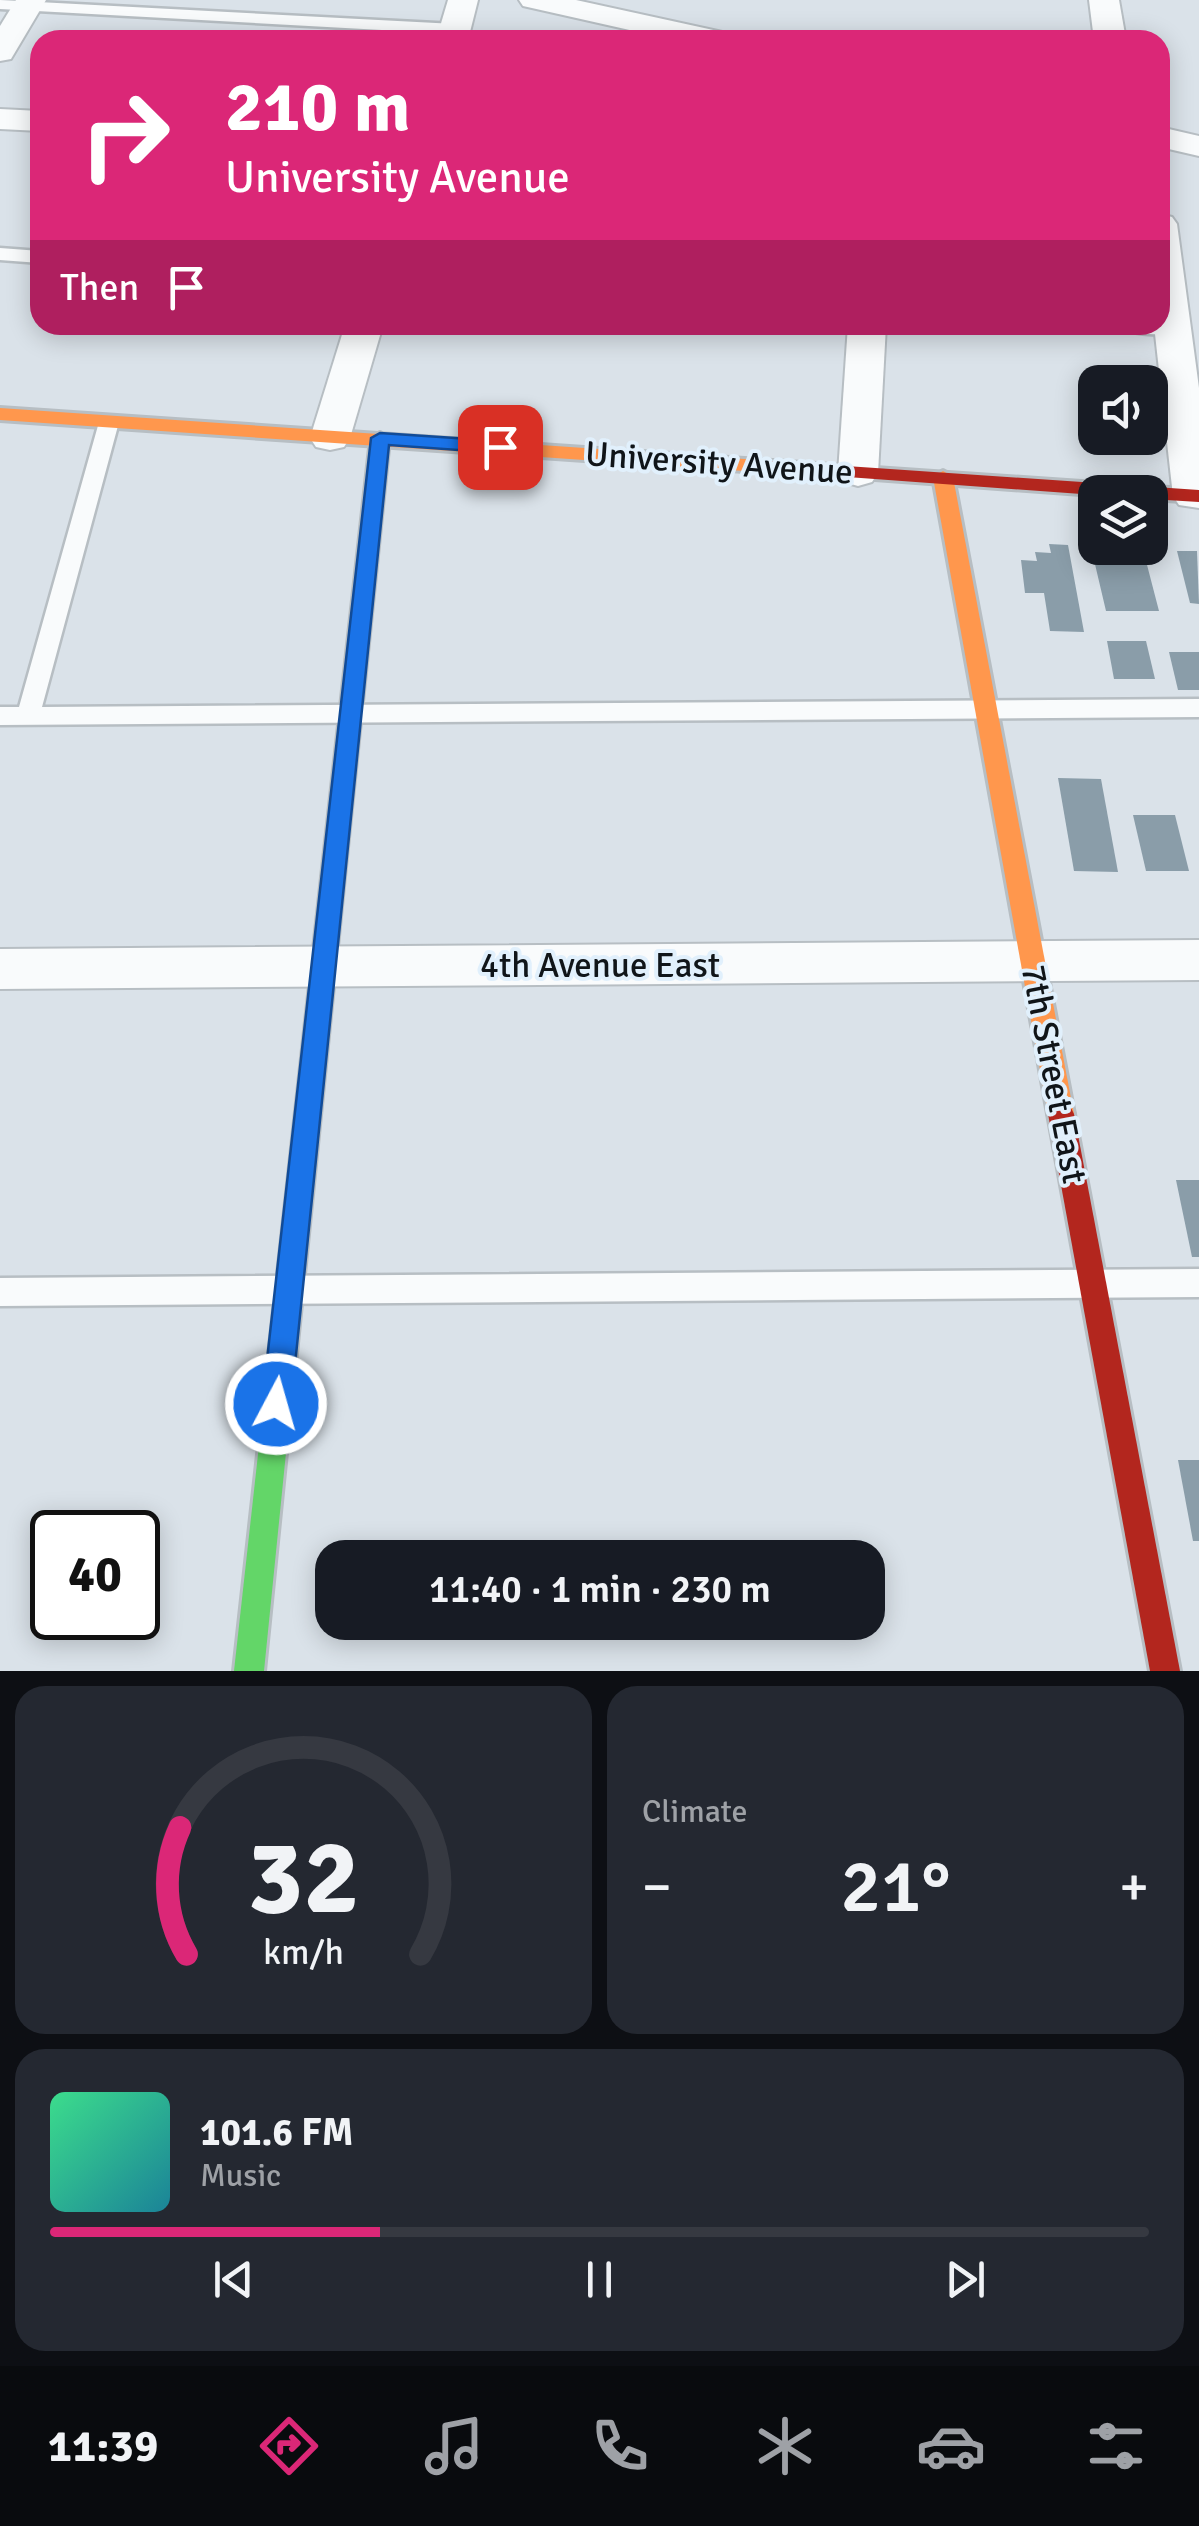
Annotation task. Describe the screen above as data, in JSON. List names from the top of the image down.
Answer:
{
  "streets": {
    "street": ["University Avenue", "4th Avenue East", "7th Street East"]
  },
  "crossings": [
    ["University Avenue", "7th Street East"],
    ["4th Avenue East", "7th Street East"]
  ],
  "page": {
    "turn": ["210 m", "University Avenue"],
    "then": "Then",
    "limit": "40",
    "trip": "11:40 · 1 min · 230 m",
    "tile": "Climate",
    "heat": ["−", "21°", "+"],
    "song": ["101.6 FM", "Music"],
    "tabs": "11:39",
    "gauge": ["32", "km/h"]
  }
}
